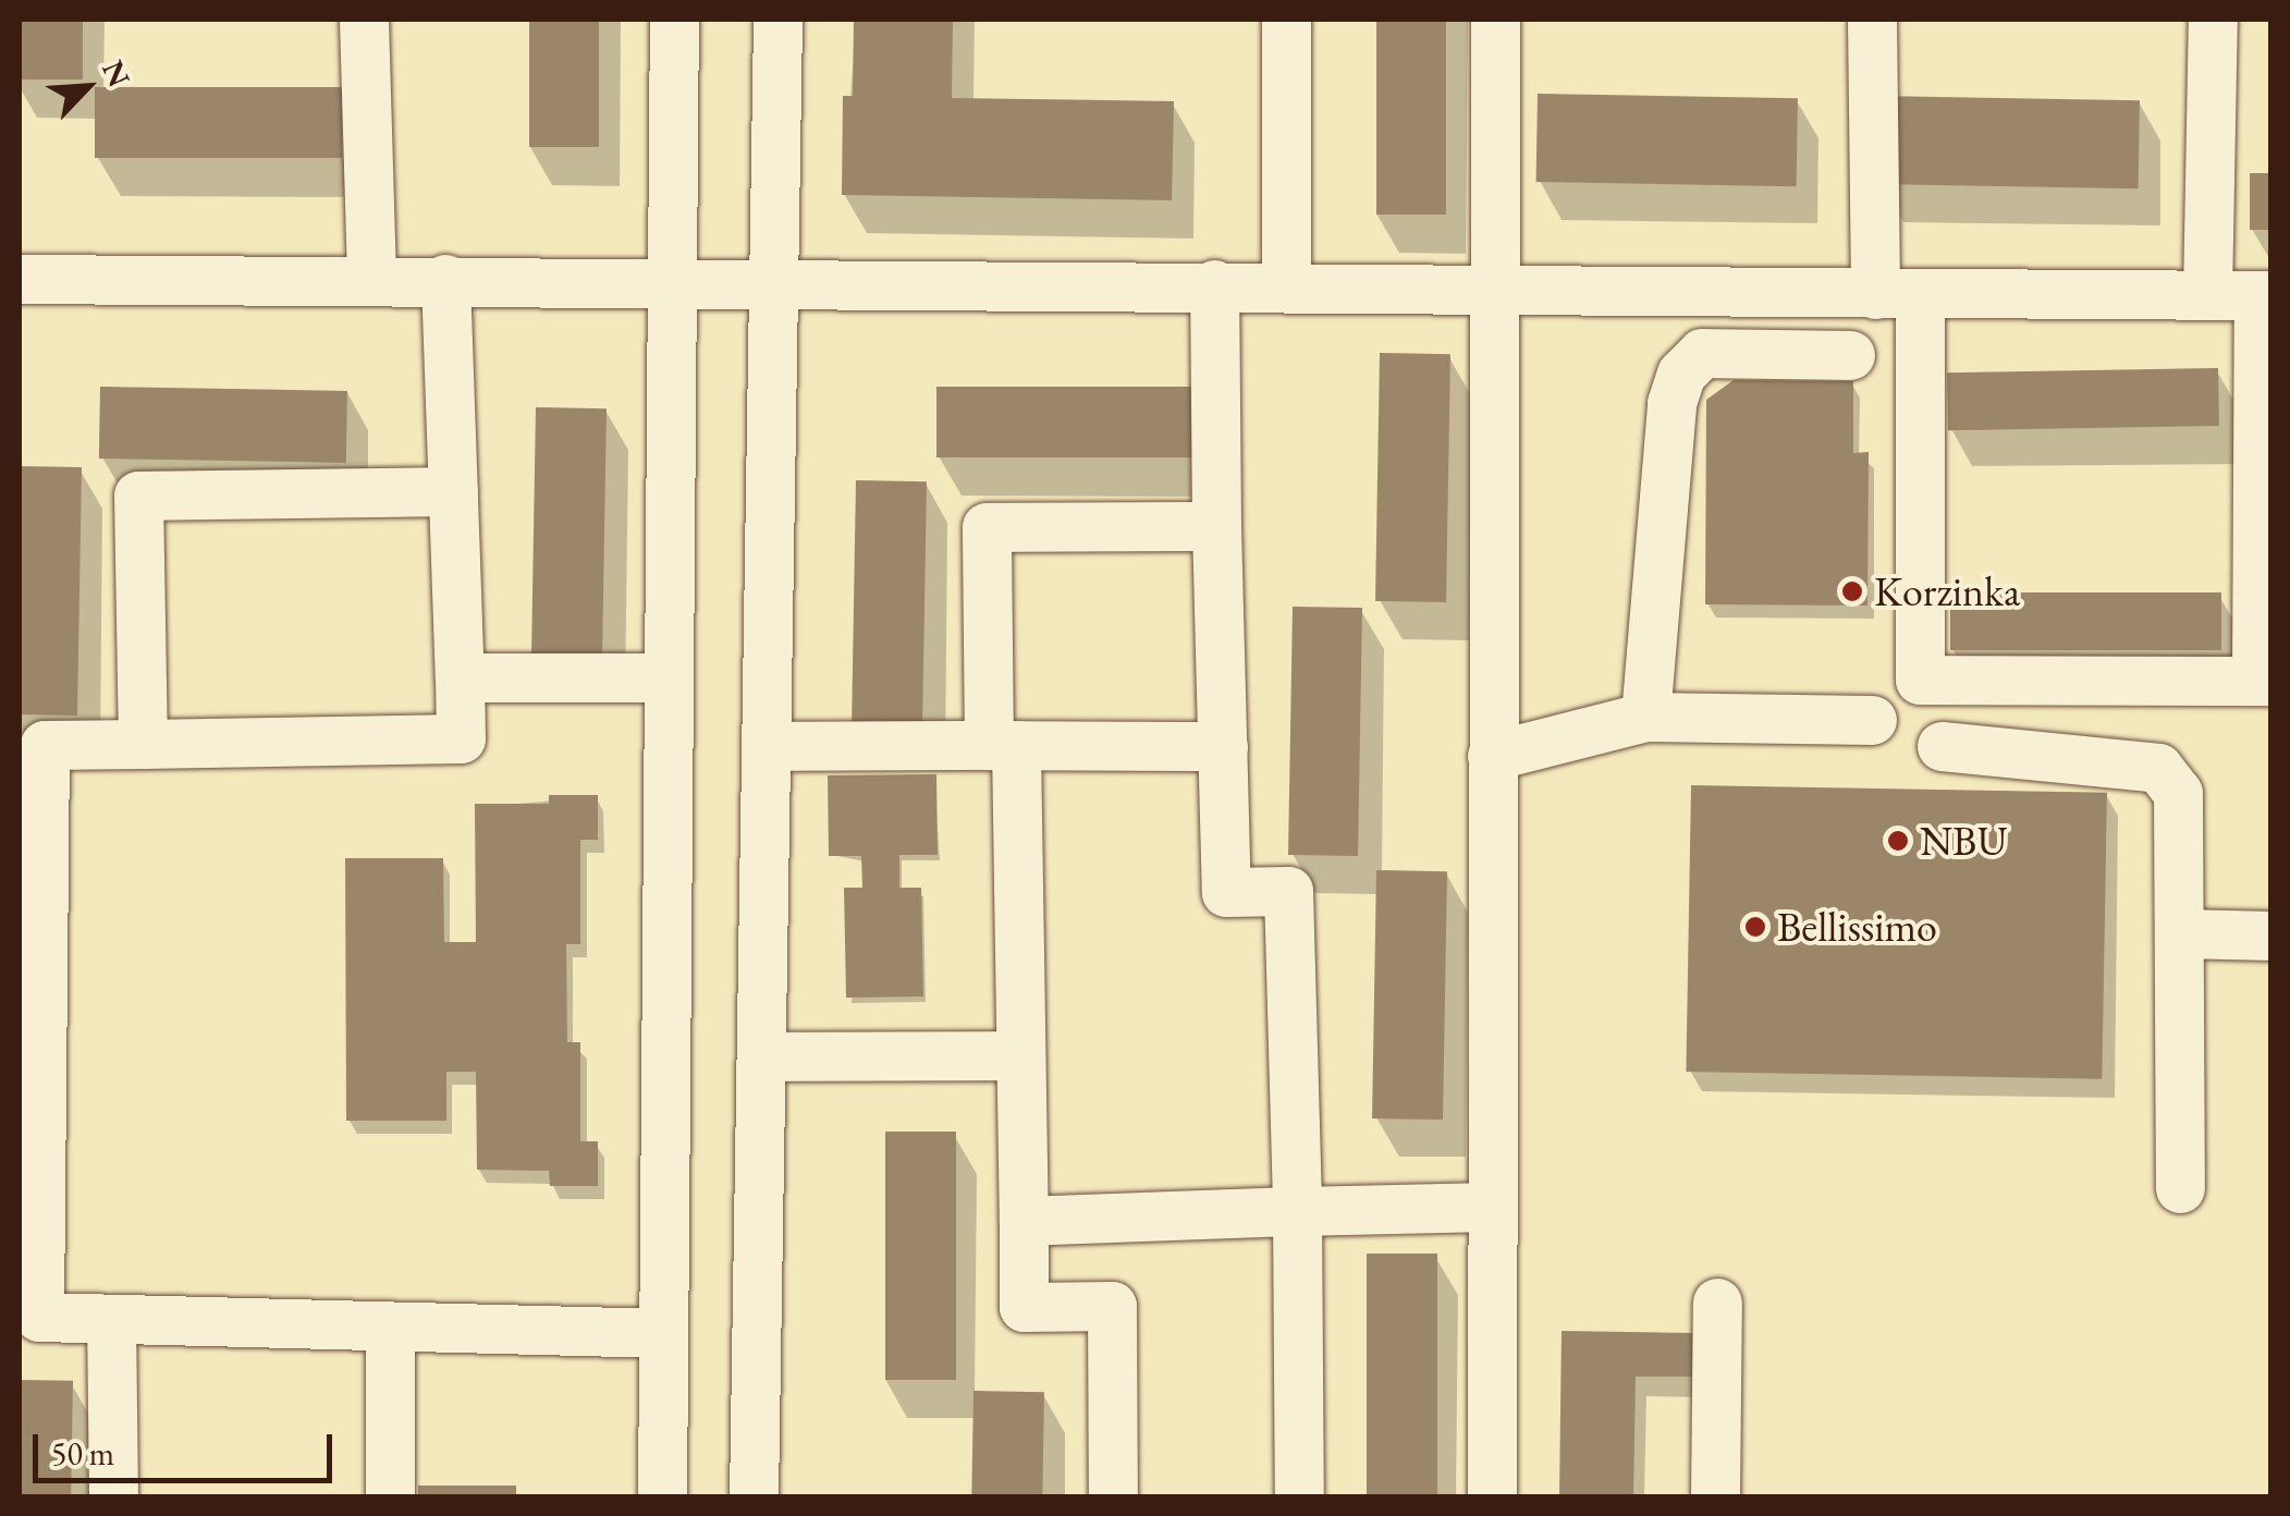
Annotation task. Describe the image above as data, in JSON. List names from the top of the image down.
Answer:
{
  "places": ["Korzinka", "NBU", "Bellissimo"],
  "scale_bar": "50 m",
  "north": "top right"
}
